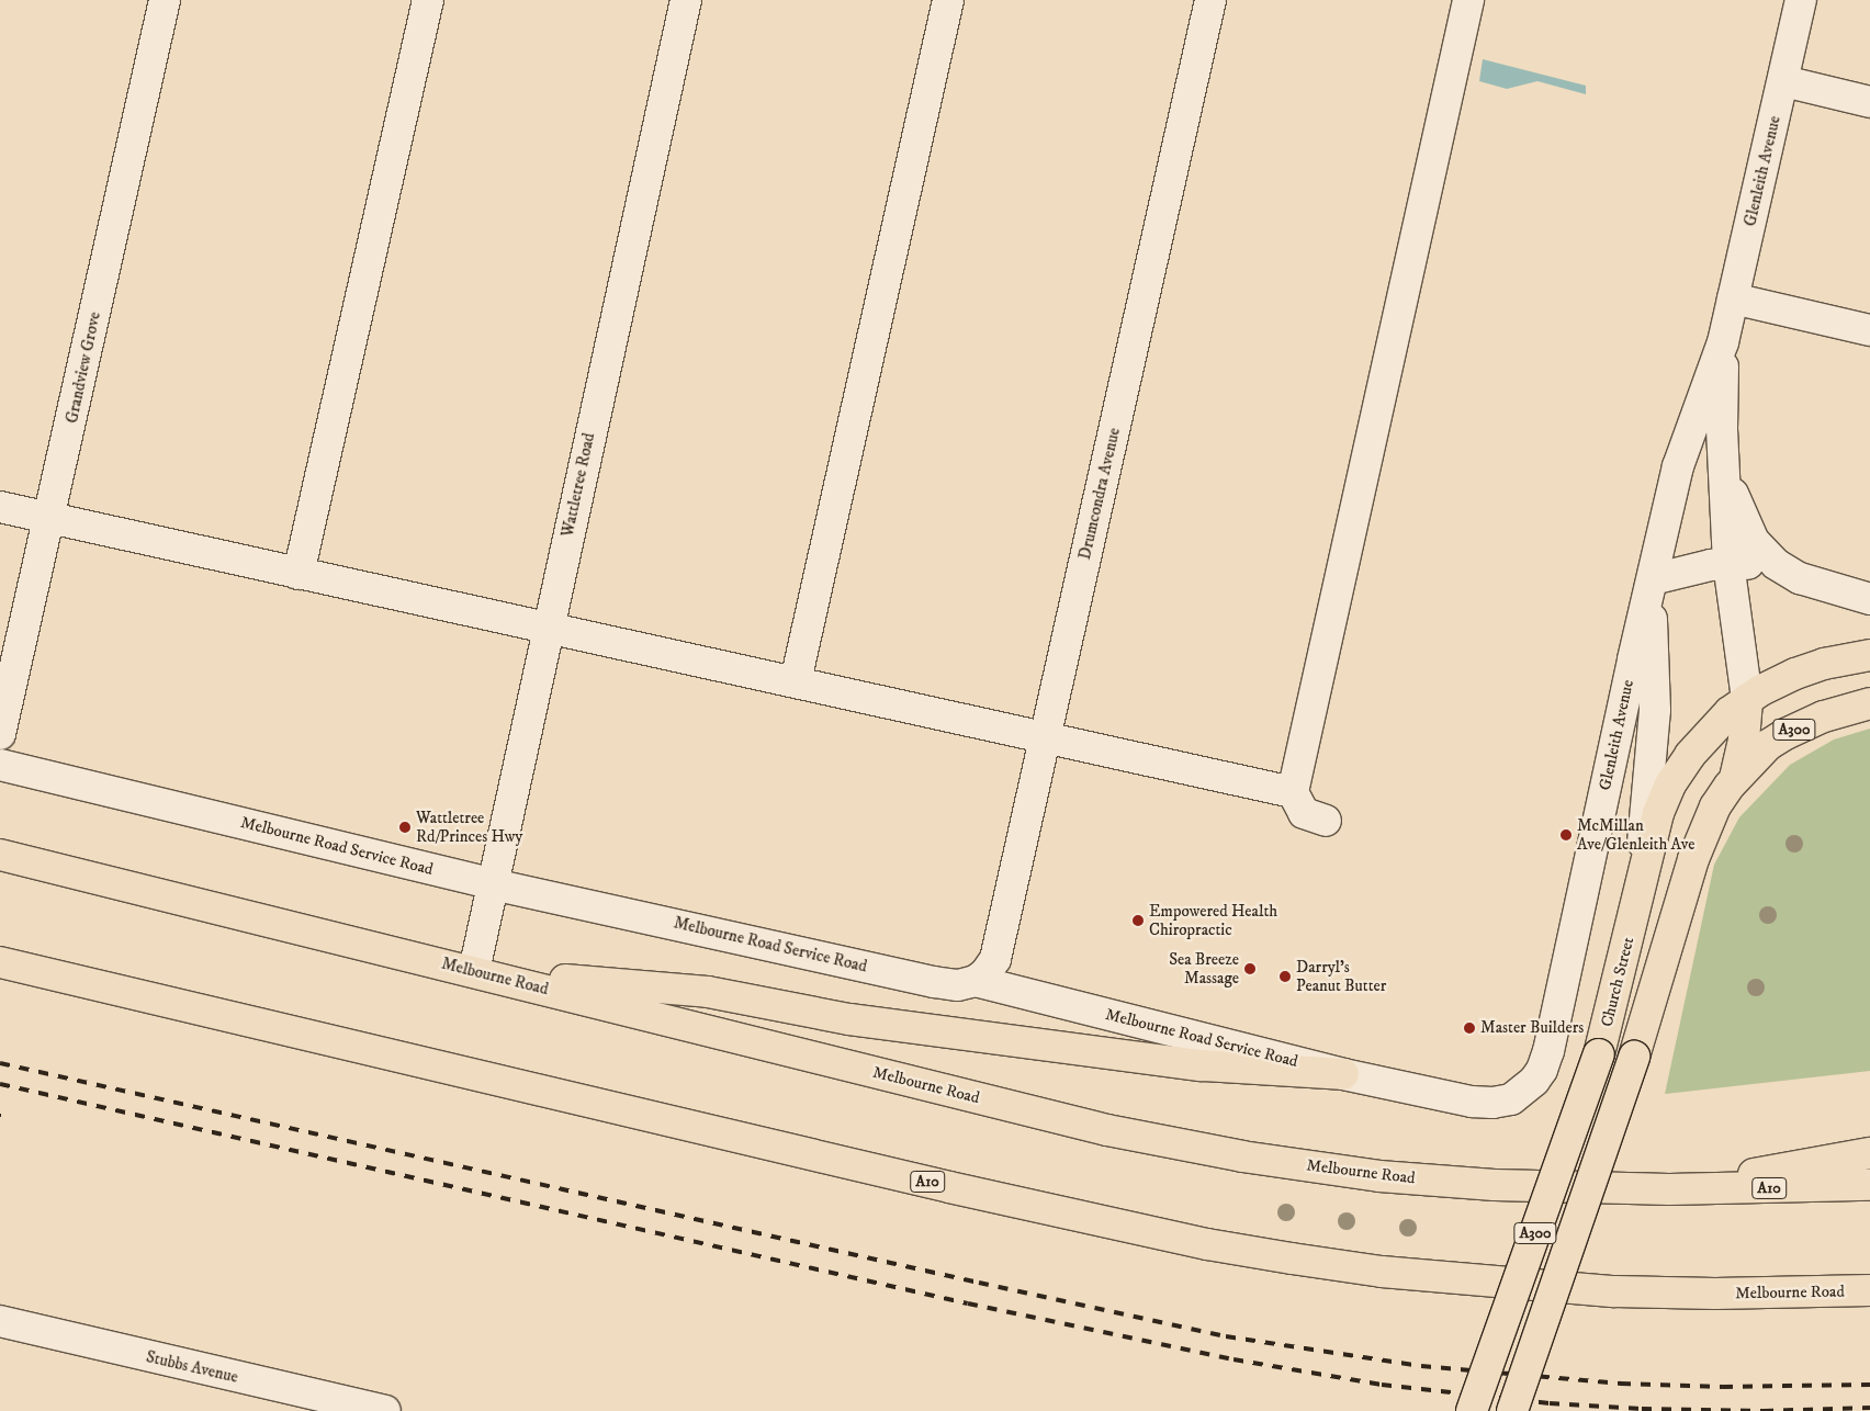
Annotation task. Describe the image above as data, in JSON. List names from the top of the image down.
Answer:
{
  "streets": {
    "highway": [
      "Glenleith Avenue",
      "A300",
      "Melbourne Road",
      "Church Street",
      "A10"
    ],
    "street": [
      "Grandview Grove",
      "Wattletree Road",
      "Drumcondra Avenue",
      "Melbourne Road Service Road",
      "Stubbs Avenue"
    ]
  },
  "crossings": [
    ["Glenleith Avenue", "A300"],
    ["Glenleith Avenue", "Melbourne Road Service Road"],
    ["Glenleith Avenue", "Church Street"],
    ["Wattletree Road", "Melbourne Road Service Road"],
    ["Wattletree Road", "Melbourne Road"],
    ["Drumcondra Avenue", "Melbourne Road Service Road"]
  ],
  "places": [
    "Wattletree Rd/Princes Hwy",
    "McMillan Ave/Glenleith Ave",
    "Empowered Health Chiropractic",
    "Sea Breeze Massage",
    "Darryl's Peanut Butter",
    "Master Builders"
  ]
}
